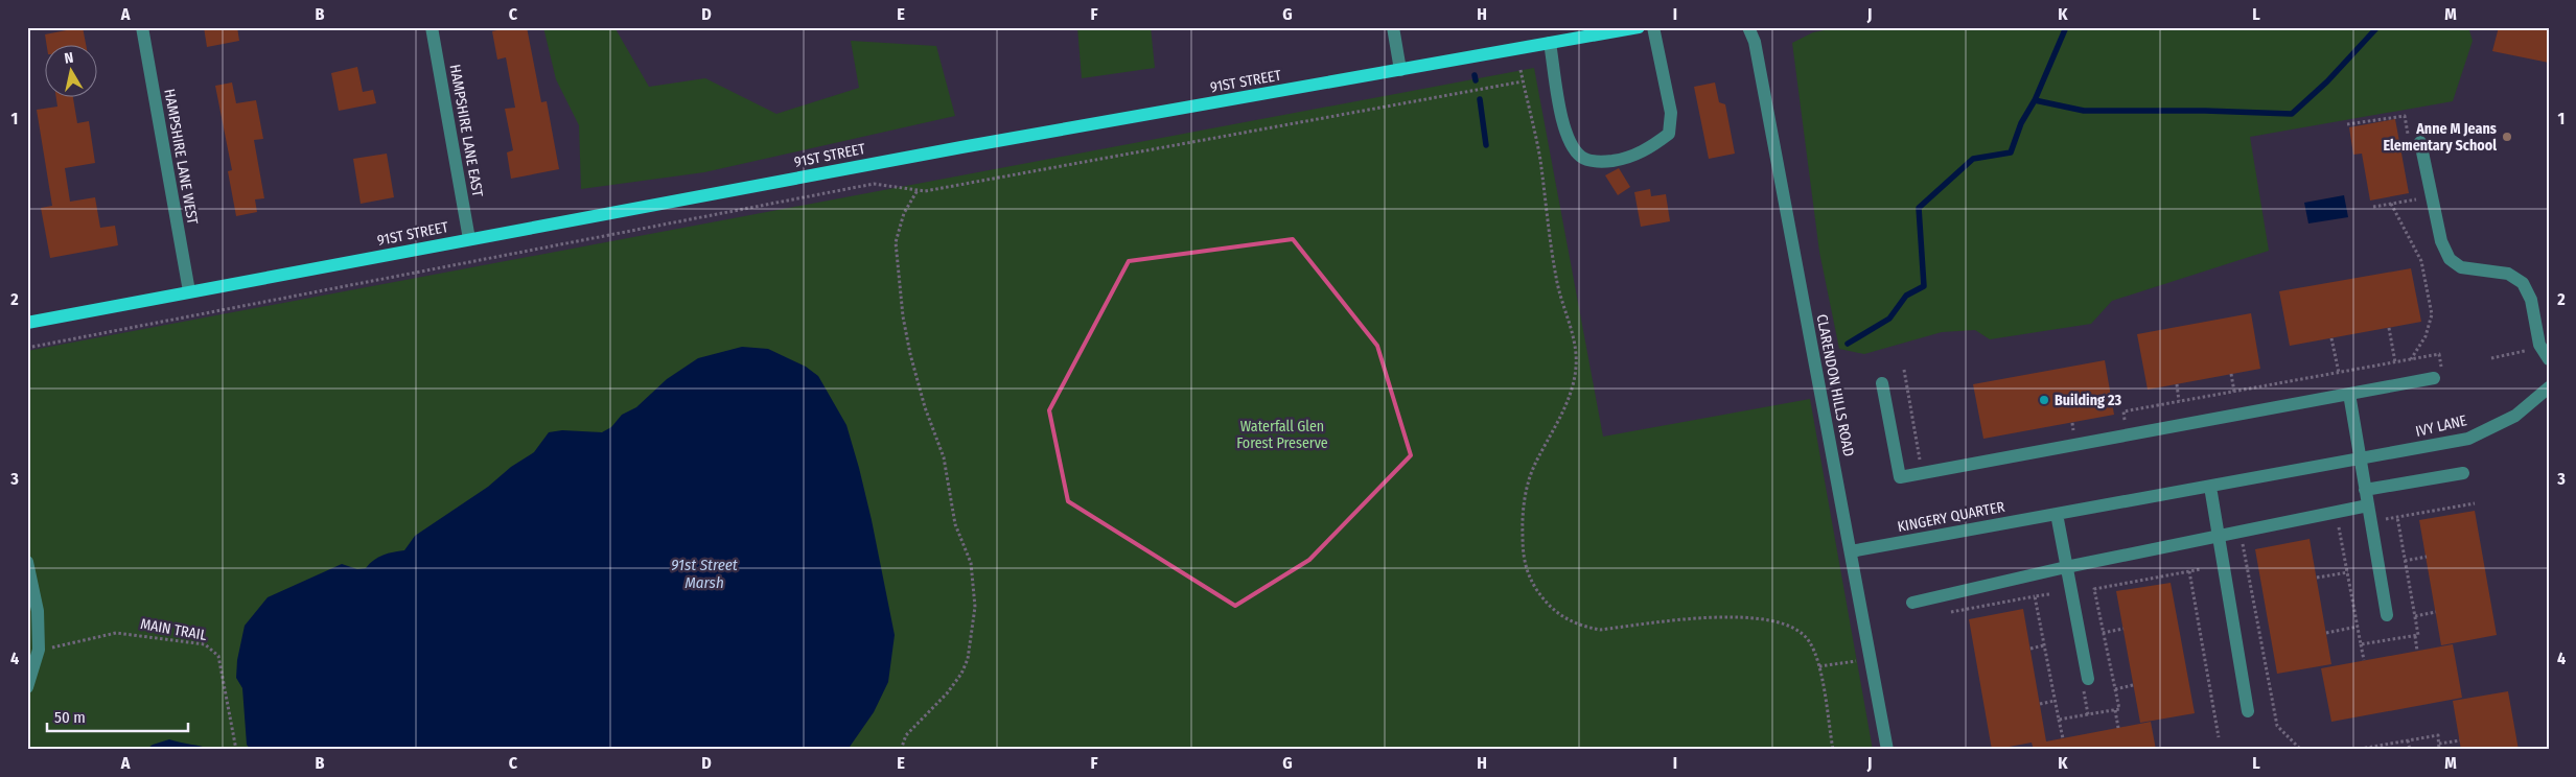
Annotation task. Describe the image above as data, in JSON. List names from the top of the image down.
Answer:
{
  "streets": {
    "main road": ["91ST STREET"],
    "street": [
      "HAMPSHIRE LANE EAST",
      "HAMPSHIRE LANE WEST",
      "CLARENDON HILLS ROAD",
      "IVY LANE",
      "KINGERY QUARTER"
    ],
    "path": ["MAIN TRAIL"]
  },
  "crossings": [
    ["91ST STREET", "HAMPSHIRE LANE EAST"],
    ["91ST STREET", "HAMPSHIRE LANE WEST"],
    ["CLARENDON HILLS ROAD", "KINGERY QUARTER"],
    ["IVY LANE", "KINGERY QUARTER"]
  ],
  "water": ["91st Street Marsh"],
  "parks": ["Waterfall Glen Forest Preserve"],
  "places": ["Anne M Jeans Elementary School", "Building 23"],
  "scale_bar": "50 m",
  "north": "top",
  "grid": {
    "columns": [
      "A",
      "B",
      "C",
      "D",
      "E",
      "F",
      "G",
      "H",
      "I",
      "J",
      "K",
      "L",
      "M"
    ],
    "rows": [
      "1",
      "2",
      "3",
      "4"
    ]
  }
}
